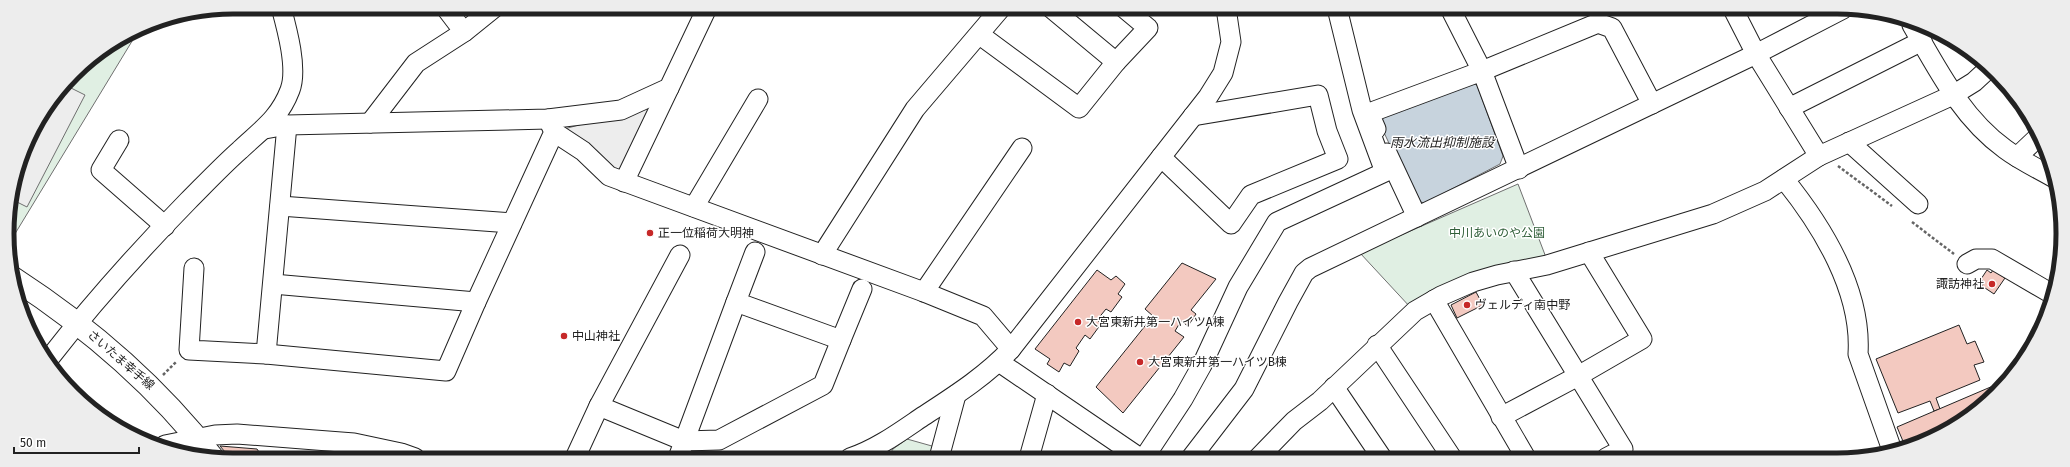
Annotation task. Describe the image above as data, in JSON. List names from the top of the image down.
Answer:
{
  "streets": {
    "main road": ["さいたま幸手線"]
  },
  "water": ["雨水流出抑制施設"],
  "parks": ["中川あいのや公園"],
  "places": [
    "正一位稲荷大明神",
    "諏訪神社",
    "ヴェルディ南中野",
    "大宮東新井第一ハイツA棟",
    "中山神社",
    "大宮東新井第一ハイツB棟"
  ],
  "scale_bar": "50 m"
}
